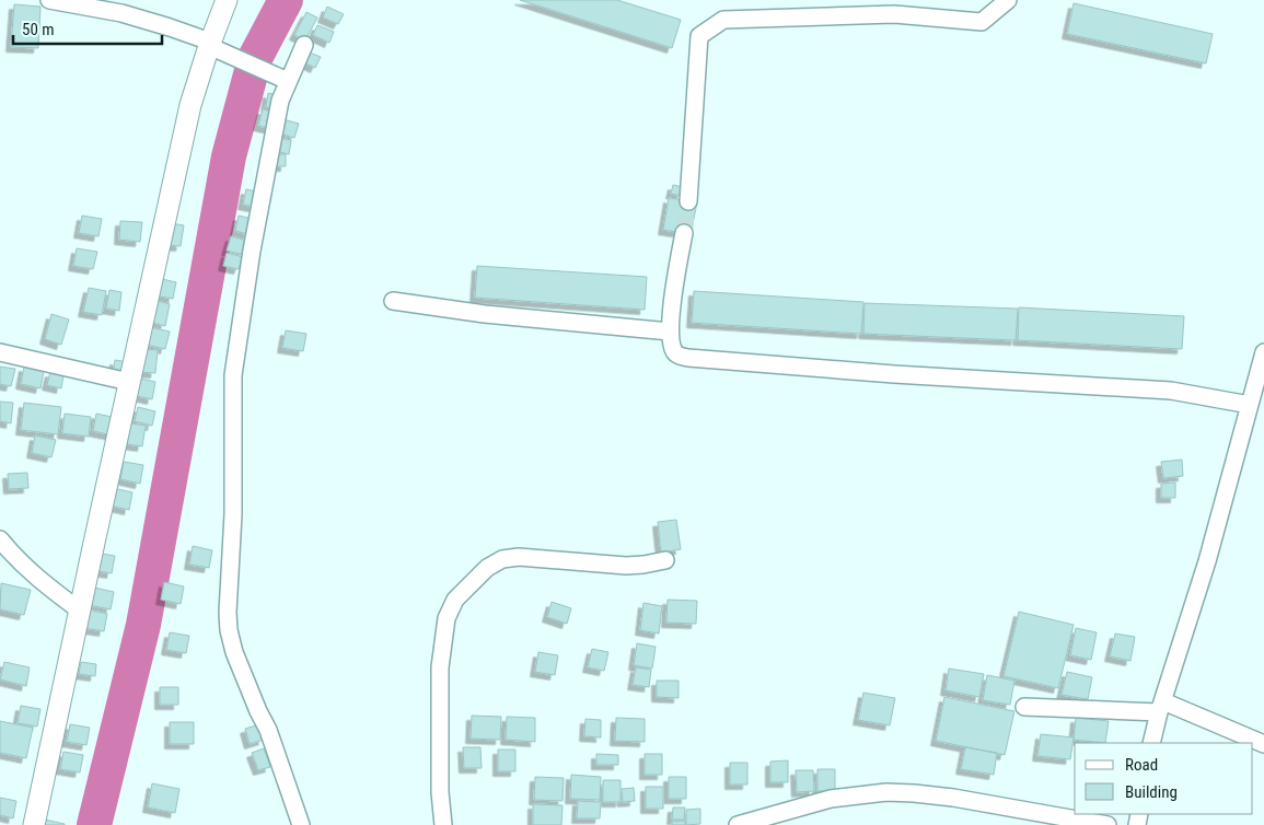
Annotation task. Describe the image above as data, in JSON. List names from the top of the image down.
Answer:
{
  "legend": ["Road", "Building"],
  "scale_bar": "50 m"
}
